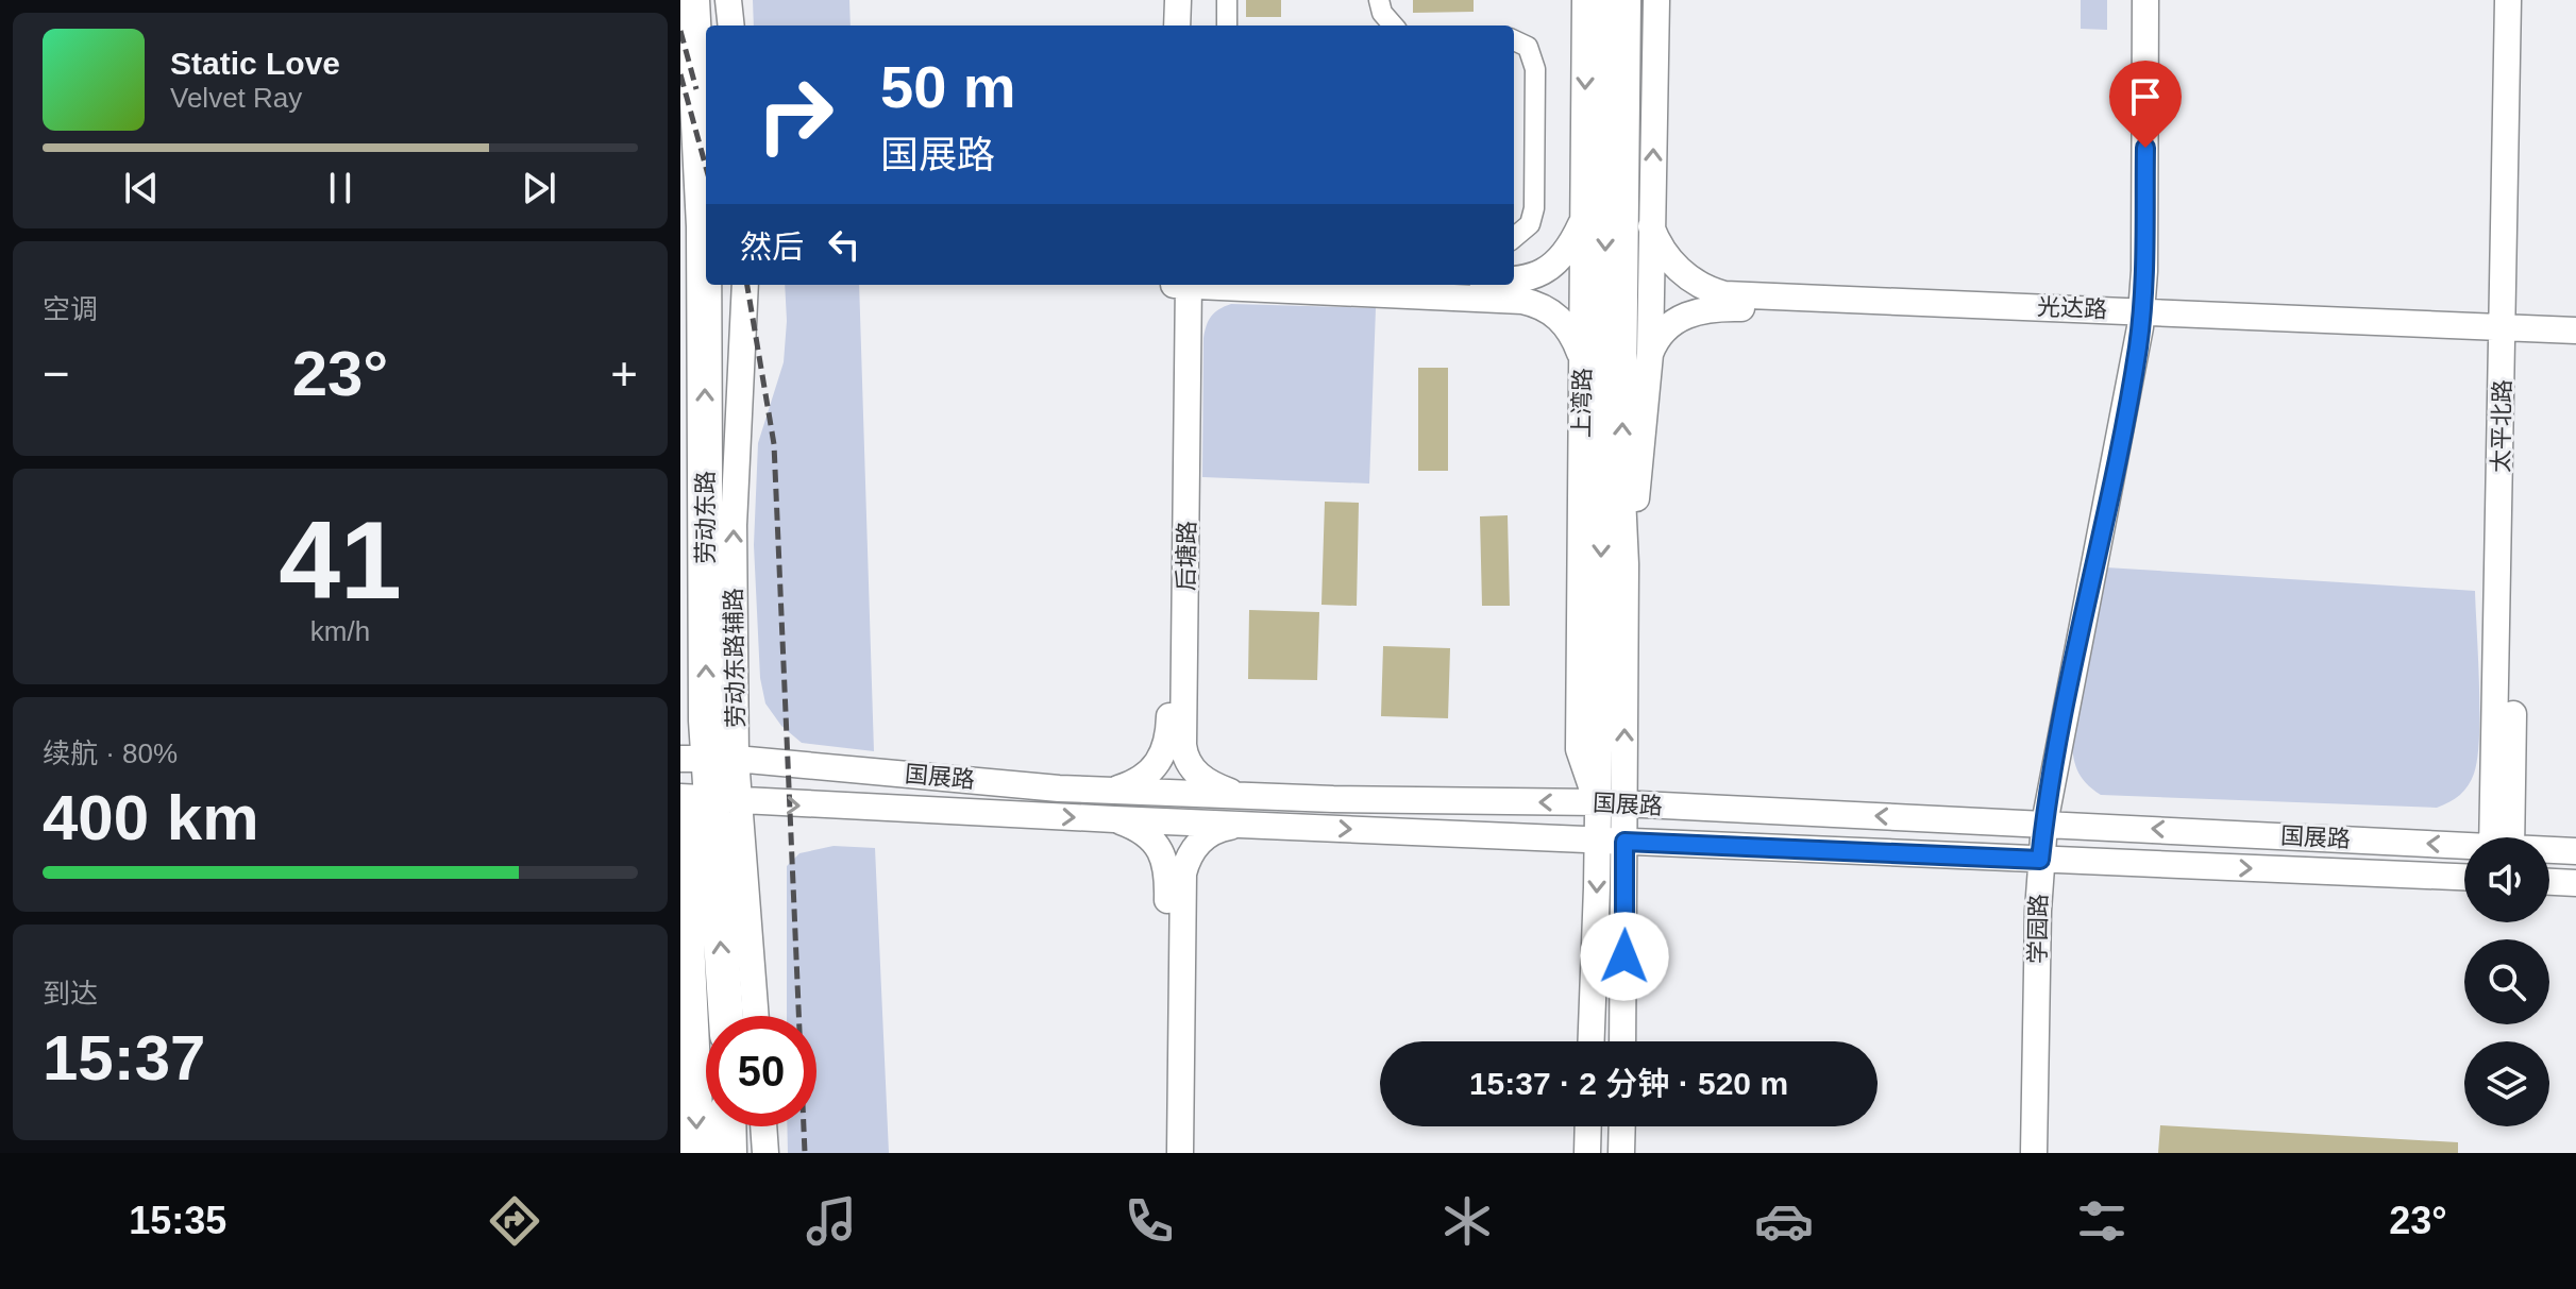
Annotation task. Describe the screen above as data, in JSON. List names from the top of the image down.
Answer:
{
  "streets": {
    "highway": ["劳动东路"],
    "main road": [
      "光达路",
      "上湾路",
      "太平北路",
      "后塘路",
      "劳动东路辅路",
      "国展路",
      "学园路"
    ]
  },
  "crossings": [
    ["光达路", "上湾路"],
    ["光达路", "太平北路"],
    ["光达路", "学园路"],
    ["上湾路", "国展路"],
    ["劳动东路", "劳动东路辅路"],
    ["劳动东路", "国展路"],
    ["后塘路", "国展路"],
    ["劳动东路辅路", "国展路"],
    ["国展路", "学园路"]
  ],
  "one_way": ["劳动东路", "劳动东路辅路"],
  "page": {
    "turn": ["50 m", "国展路"],
    "song": ["Static Love", "Velvet Ray"],
    "then": "然后",
    "tile": [
      "空调",
      ["41", "km/h"],
      ["续航 · 80%", "400 km"],
      ["到达", "15:37"]
    ],
    "heat": ["−", "23°", "+"],
    "limit": "50",
    "trip": "15:37 · 2 分钟 · 520 m",
    "tabs": ["15:35", "23°"]
  }
}
